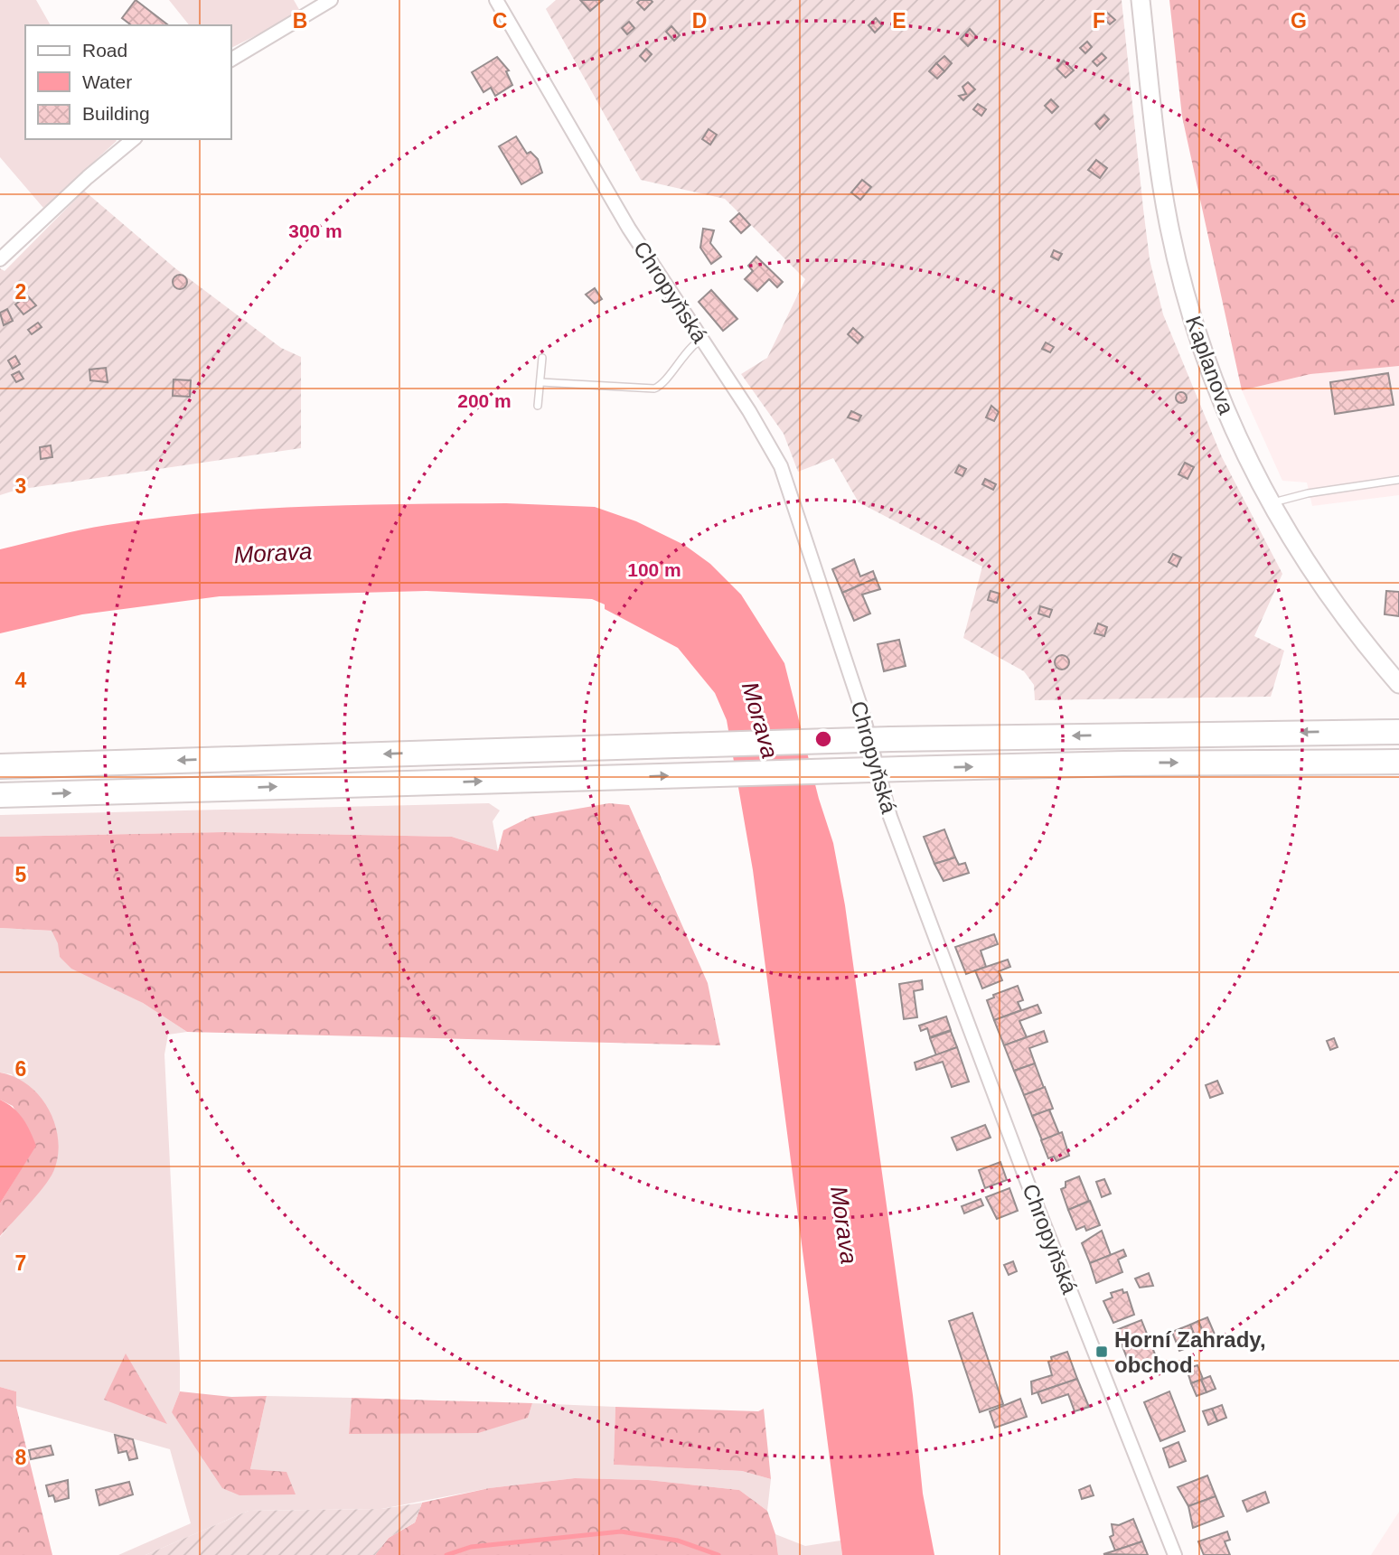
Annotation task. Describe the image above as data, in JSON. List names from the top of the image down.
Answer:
{
  "streets": {
    "main road": ["Kaplanova"],
    "street": ["Chropyňská"]
  },
  "water": ["Morava"],
  "places": {
    "transit": ["Horní Zahrady, obchod"]
  },
  "legend": ["Road", "Water", "Building"],
  "grid": {
    "columns": [
      "B",
      "C",
      "D",
      "E",
      "F",
      "G"
    ],
    "rows": [
      "2",
      "3",
      "4",
      "5",
      "6",
      "7",
      "8"
    ]
  },
  "rings": ["300 m", "200 m", "100 m"]
}
